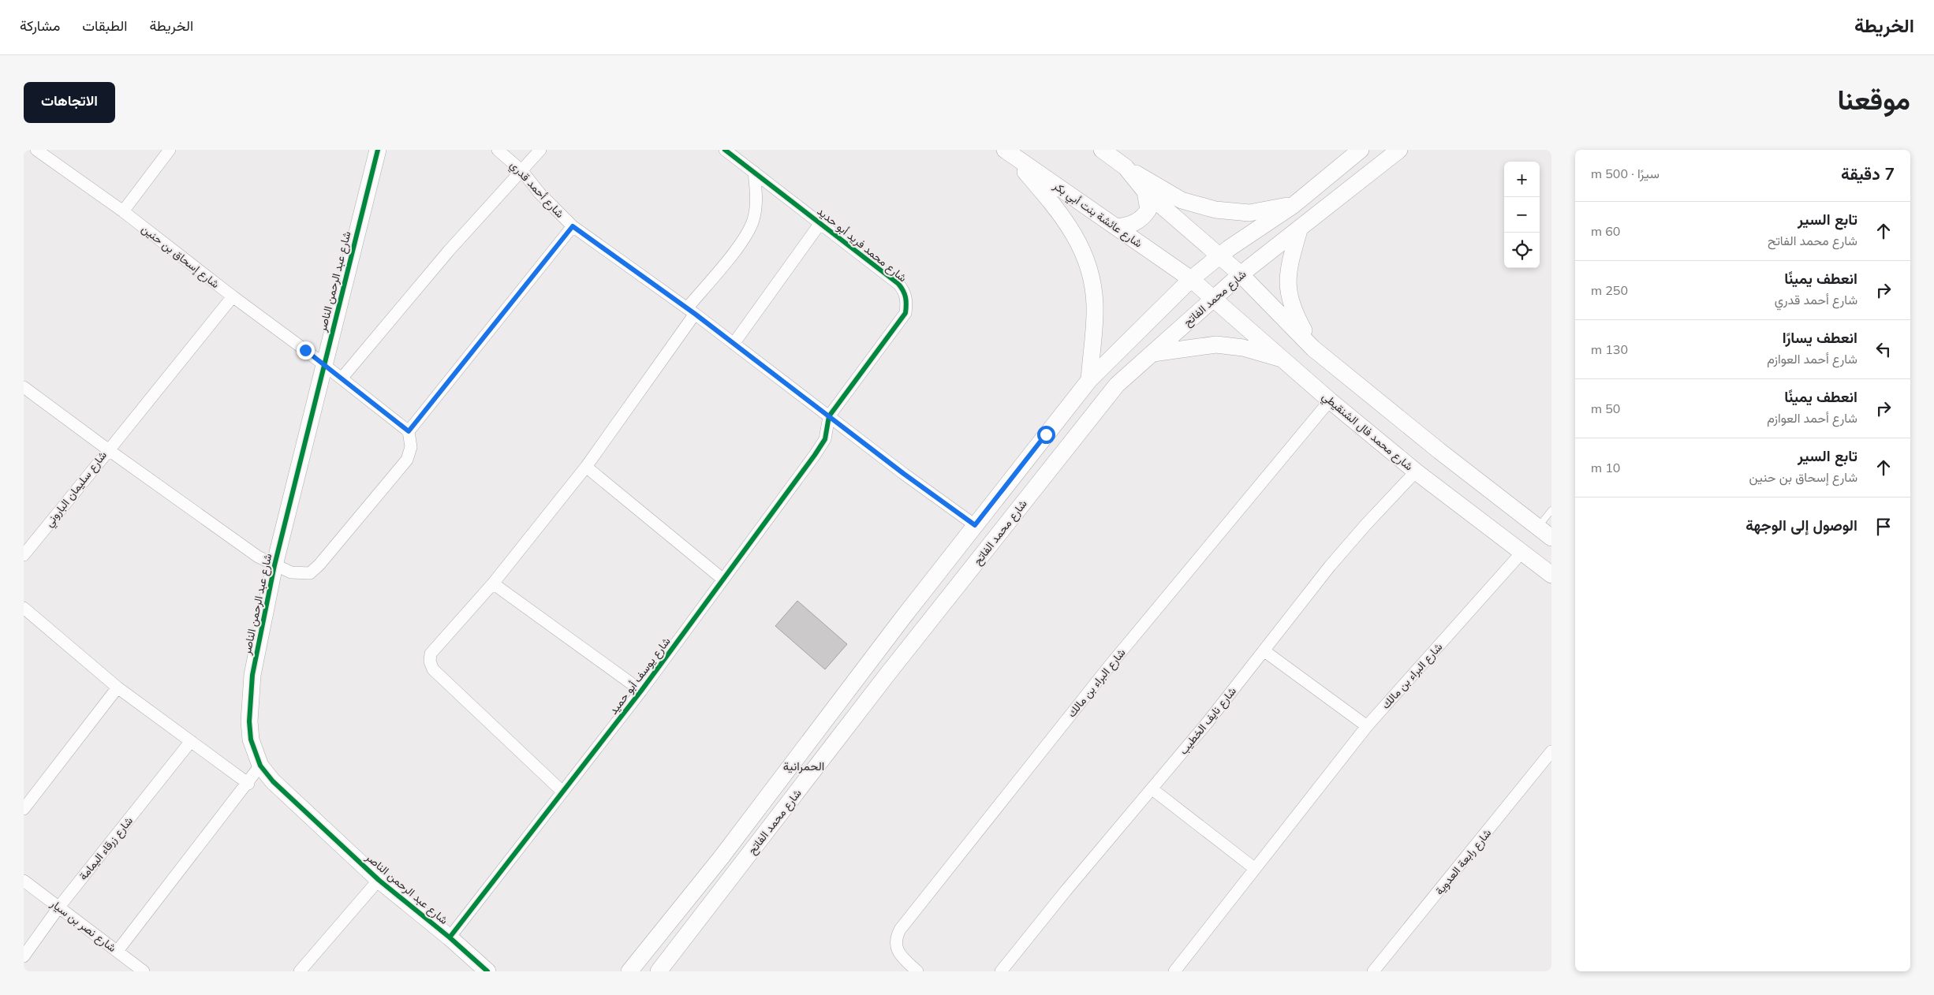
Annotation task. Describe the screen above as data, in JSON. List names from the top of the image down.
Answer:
{
  "streets": {
    "main road": [
      "شارع عائشة بنت أبي بكر",
      "شارع عبد الرحمن الناصر",
      "شارع محمد الفاتح",
      "شارع محمد فال الشنقيطي"
    ],
    "street": [
      "شارع أحمد قدري",
      "شارع محمد فريد أبو حديد",
      "شارع إسحاق بن حنين",
      "شارع سليمان الباروني",
      "شارع يوسف أبو حميد",
      "شارع البراء بن مالك",
      "شارع نايف الخطيب",
      "شارع زرقاء اليمامة",
      "شارع رابعة العدوية",
      "شارع نصر بن سيار"
    ]
  },
  "crossings": [
    ["شارع أحمد قدري", "شارع محمد فريد أبو حديد"],
    ["شارع أحمد قدري", "شارع محمد الفاتح"],
    ["شارع أحمد قدري", "شارع يوسف أبو حميد"],
    ["شارع عائشة بنت أبي بكر", "شارع محمد الفاتح"],
    ["شارع عائشة بنت أبي بكر", "شارع محمد فال الشنقيطي"],
    ["شارع محمد فريد أبو حديد", "شارع يوسف أبو حميد"],
    ["شارع إسحاق بن حنين", "شارع عبد الرحمن الناصر"],
    ["شارع عبد الرحمن الناصر", "شارع يوسف أبو حميد"],
    ["شارع محمد الفاتح", "شارع محمد فال الشنقيطي"],
    ["شارع محمد فال الشنقيطي", "شارع البراء بن مالك"],
    ["شارع محمد فال الشنقيطي", "شارع نايف الخطيب"],
    ["شارع زرقاء اليمامة", "شارع نصر بن سيار"]
  ],
  "districts": ["الحمرانية"],
  "page": {
    "header": "الخريطة",
    "nav": ["الخريطة", "الطبقات", "مشاركة"],
    "title": "موقعنا",
    "buttons": "الاتجاهات",
    "heading": ["7 دقيقة", "سيرًا · 500 m"],
    "map_buttons": ["+", "−"],
    "list": [
      ["تابع السير", "شارع محمد الفاتح", "60 m"],
      ["انعطف يمينًا", "شارع أحمد قدري", "250 m"],
      ["انعطف يسارًا", "شارع أحمد العوازم", "130 m"],
      ["انعطف يمينًا", "شارع أحمد العوازم", "50 m"],
      ["تابع السير", "شارع إسحاق بن حنين", "10 m"],
      "الوصول إلى الوجهة"
    ]
  }
}
